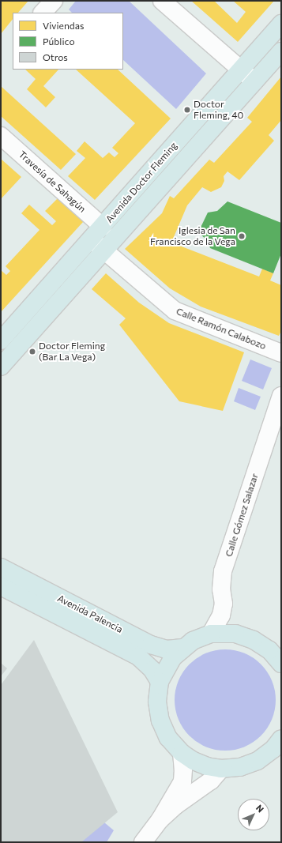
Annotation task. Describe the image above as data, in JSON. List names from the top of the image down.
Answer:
{
  "streets": {
    "main road": ["Avenida Doctor Fleming", "Avenida Palencia"],
    "street": ["Travesía de Sahagún", "Calle Ramón Calabozo", "Calle Gómez Salazar"]
  },
  "crossings": [
    ["Travesía de Sahagún", "Avenida Doctor Fleming"],
    ["Travesía de Sahagún", "Calle Ramón Calabozo"],
    ["Avenida Doctor Fleming", "Calle Ramón Calabozo"]
  ],
  "places": ["Doctor Fleming, 40", "Iglesia de San Francisco de la Vega", "Doctor Fleming (Bar La Vega)"],
  "legend": ["Viviendas", "Público", "Otros"],
  "north": "top right"
}
